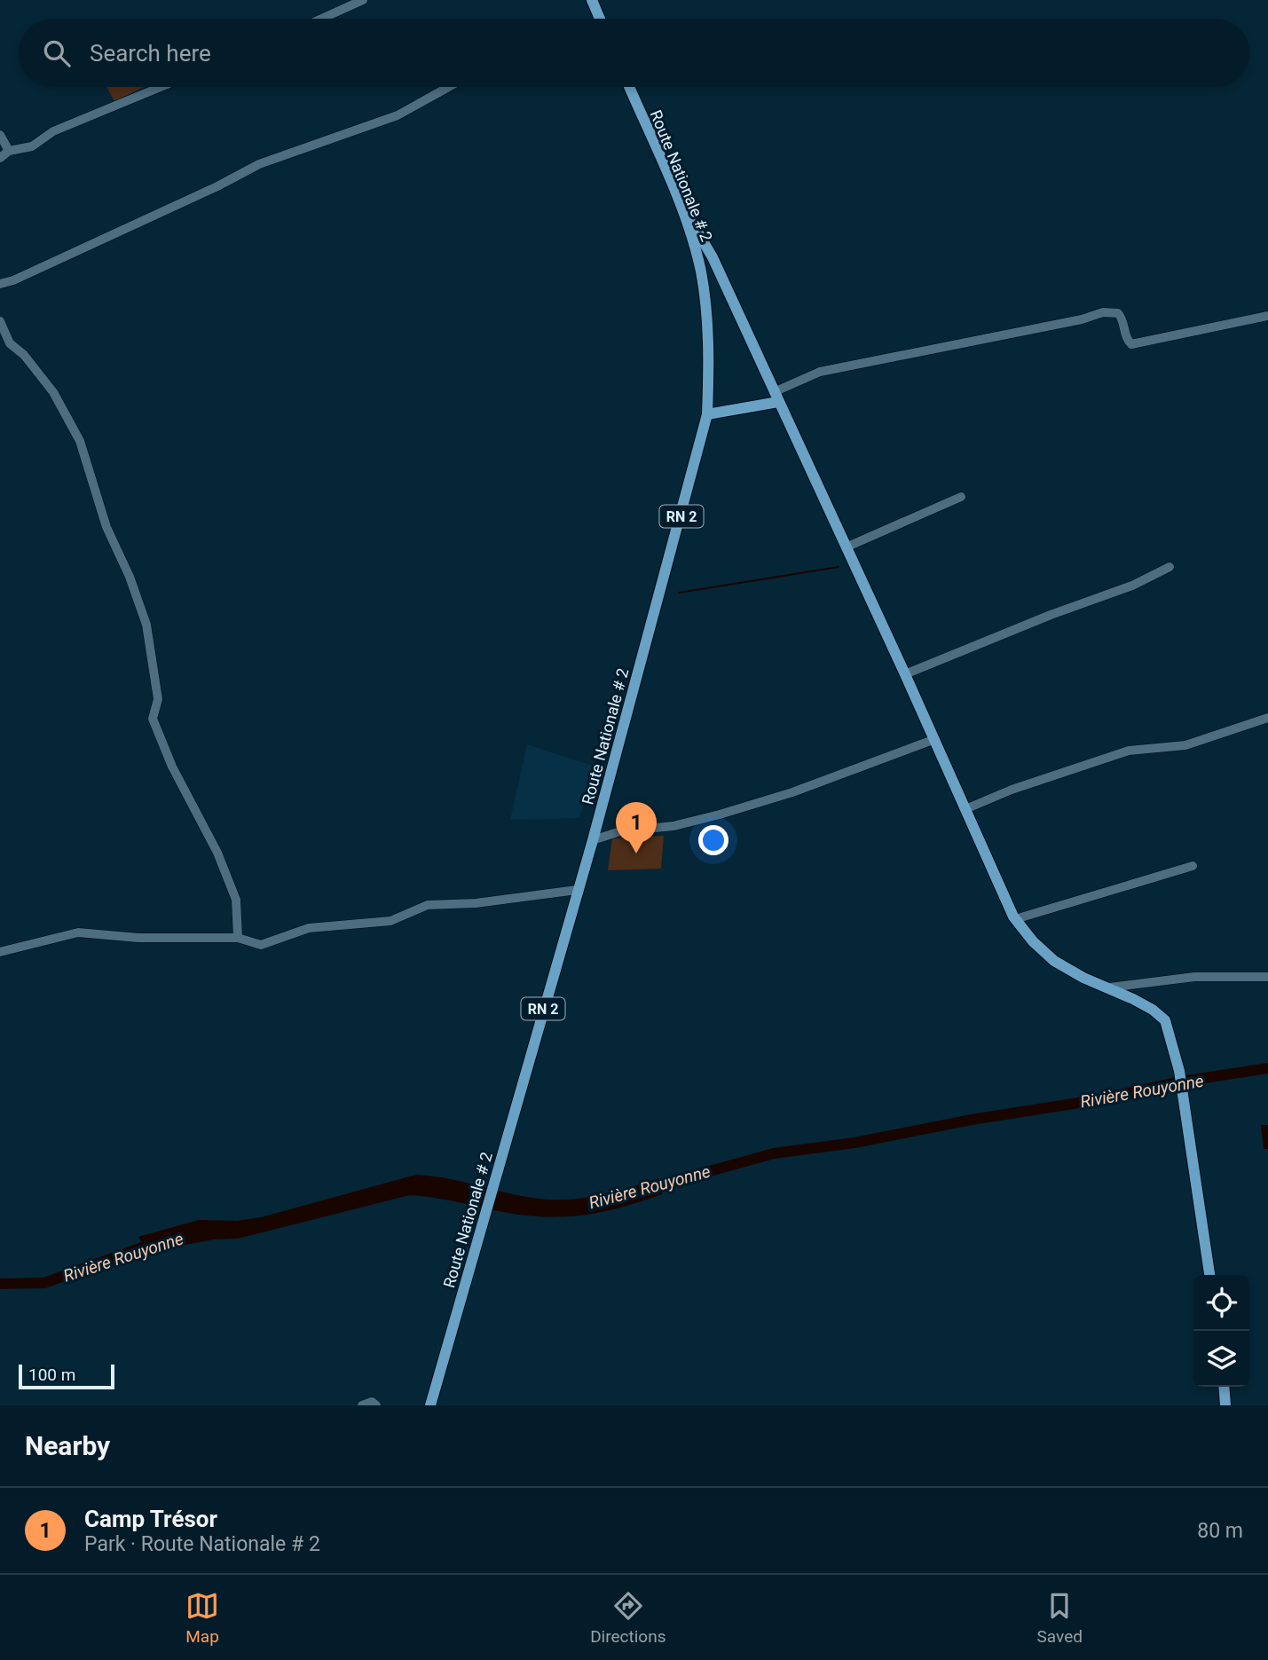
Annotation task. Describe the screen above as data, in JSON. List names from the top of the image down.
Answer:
{
  "streets": {
    "main road": ["Route Nationale # 2", "RN 2"]
  },
  "water": ["Rivière Rouyonne"],
  "scale_bar": "100 m",
  "page": {
    "search": "Search here",
    "pins": "1",
    "scale": "100 m",
    "heading": "Nearby",
    "list": [
      {
        "mark": "1",
        "name": "Camp Trésor",
        "note": "Park · Route Nationale # 2",
        "value": "80 m"
      }
    ],
    "nav": ["Map", "Directions", "Saved"]
  }
}
